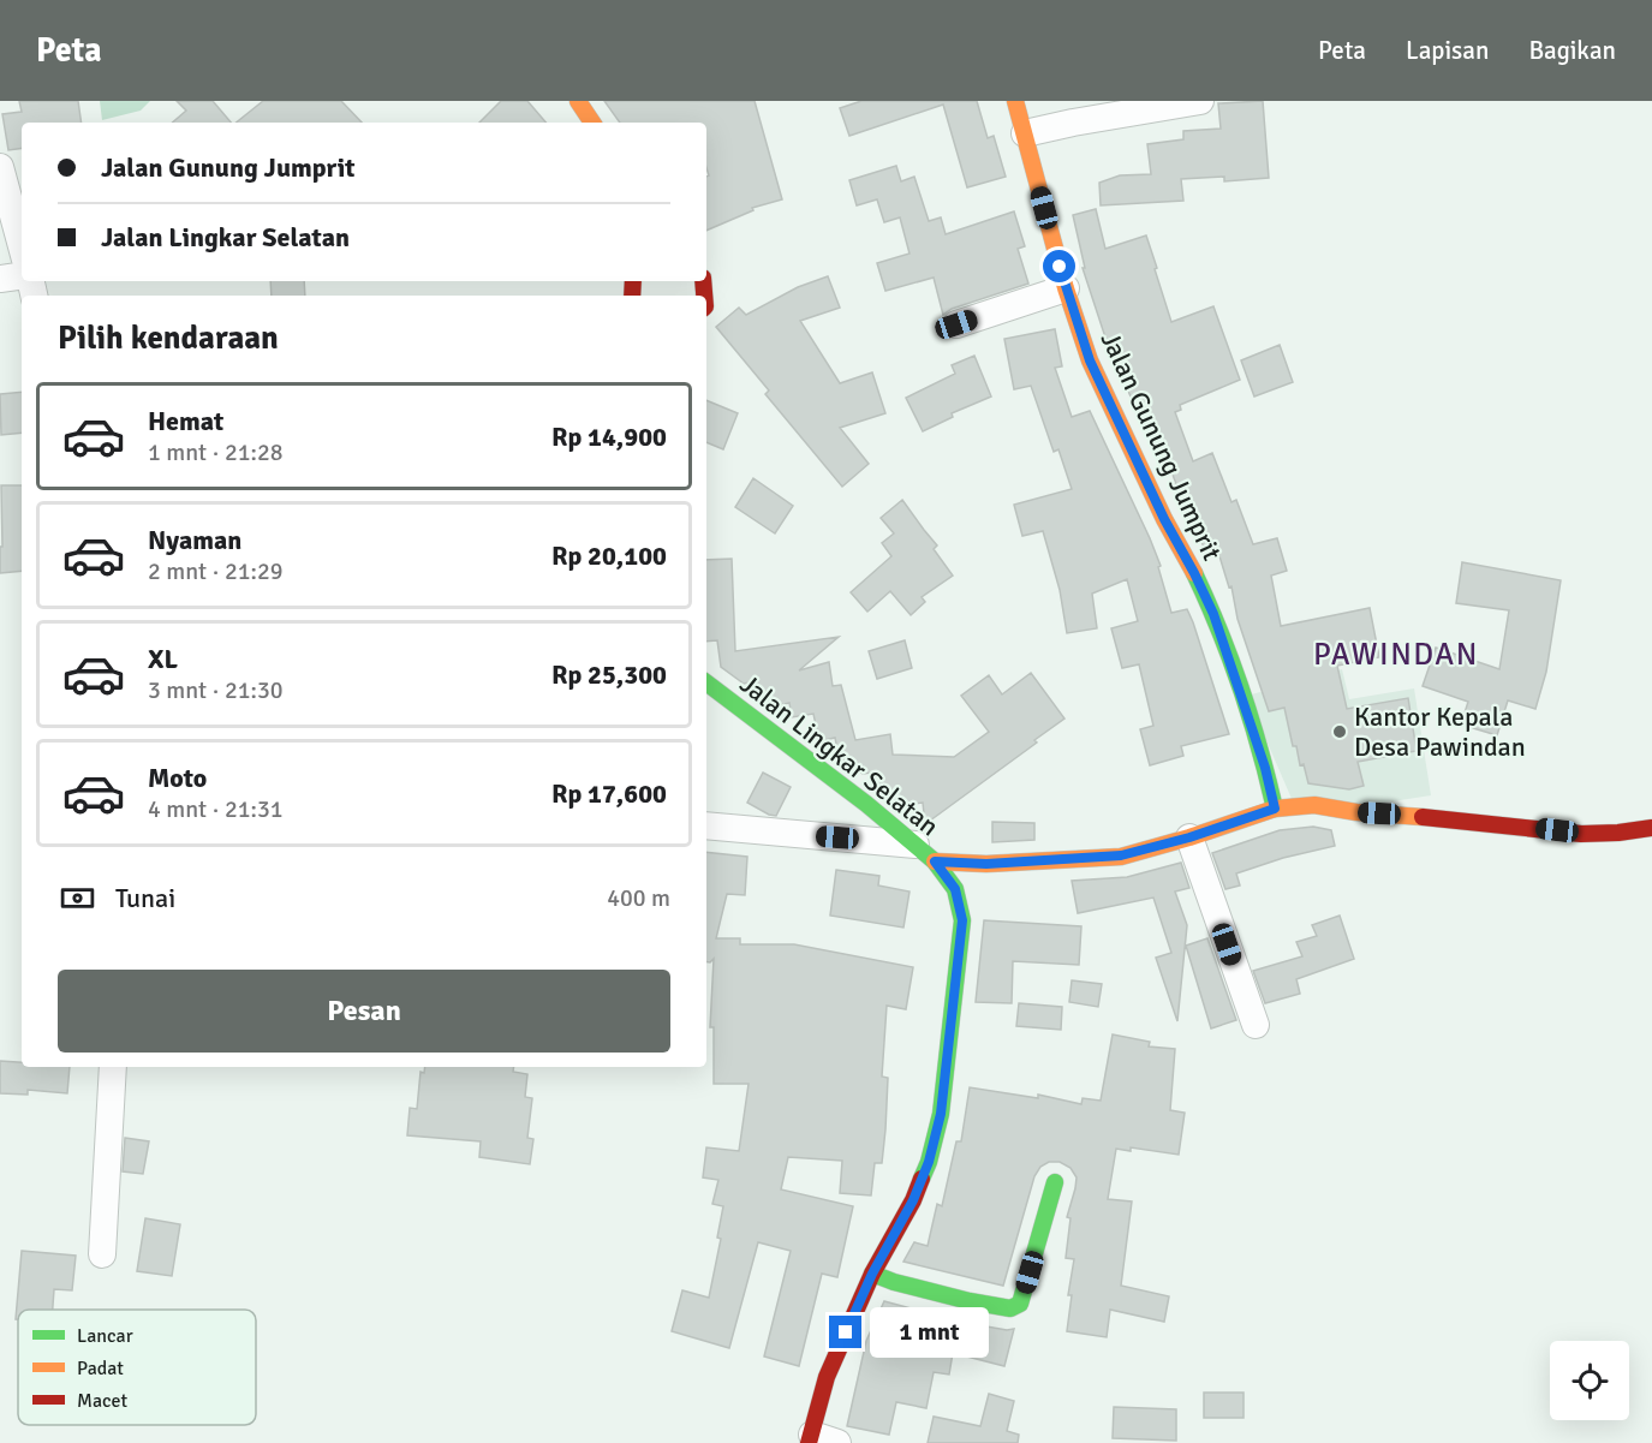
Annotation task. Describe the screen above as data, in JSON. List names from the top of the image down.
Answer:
{
  "streets": {
    "street": ["Jalan Gunung Jumprit", "Jalan Lingkar Selatan"]
  },
  "districts": ["PAWINDAN"],
  "places": ["Kantor Kepala Desa Pawindan"],
  "legend": ["Lancar", "Padat", "Macet"],
  "page": {
    "header": "Peta",
    "nav": ["Peta", "Lapisan", "Bagikan"],
    "banner": ["Jalan Gunung Jumprit", "Jalan Lingkar Selatan"],
    "heading": "Pilih kendaraan",
    "list": [
      {
        "name": "Hemat",
        "note": "1 mnt · 21:28",
        "value": "Rp 14,900"
      },
      {
        "name": "Nyaman",
        "note": "2 mnt · 21:29",
        "value": "Rp 20,100"
      },
      {
        "name": "XL",
        "note": "3 mnt · 21:30",
        "value": "Rp 25,300"
      },
      {
        "name": "Moto",
        "note": "4 mnt · 21:31",
        "value": "Rp 17,600"
      }
    ],
    "pay": ["Tunai", "400 m"],
    "buttons": "Pesan",
    "bubble": "1 mnt"
  }
}
